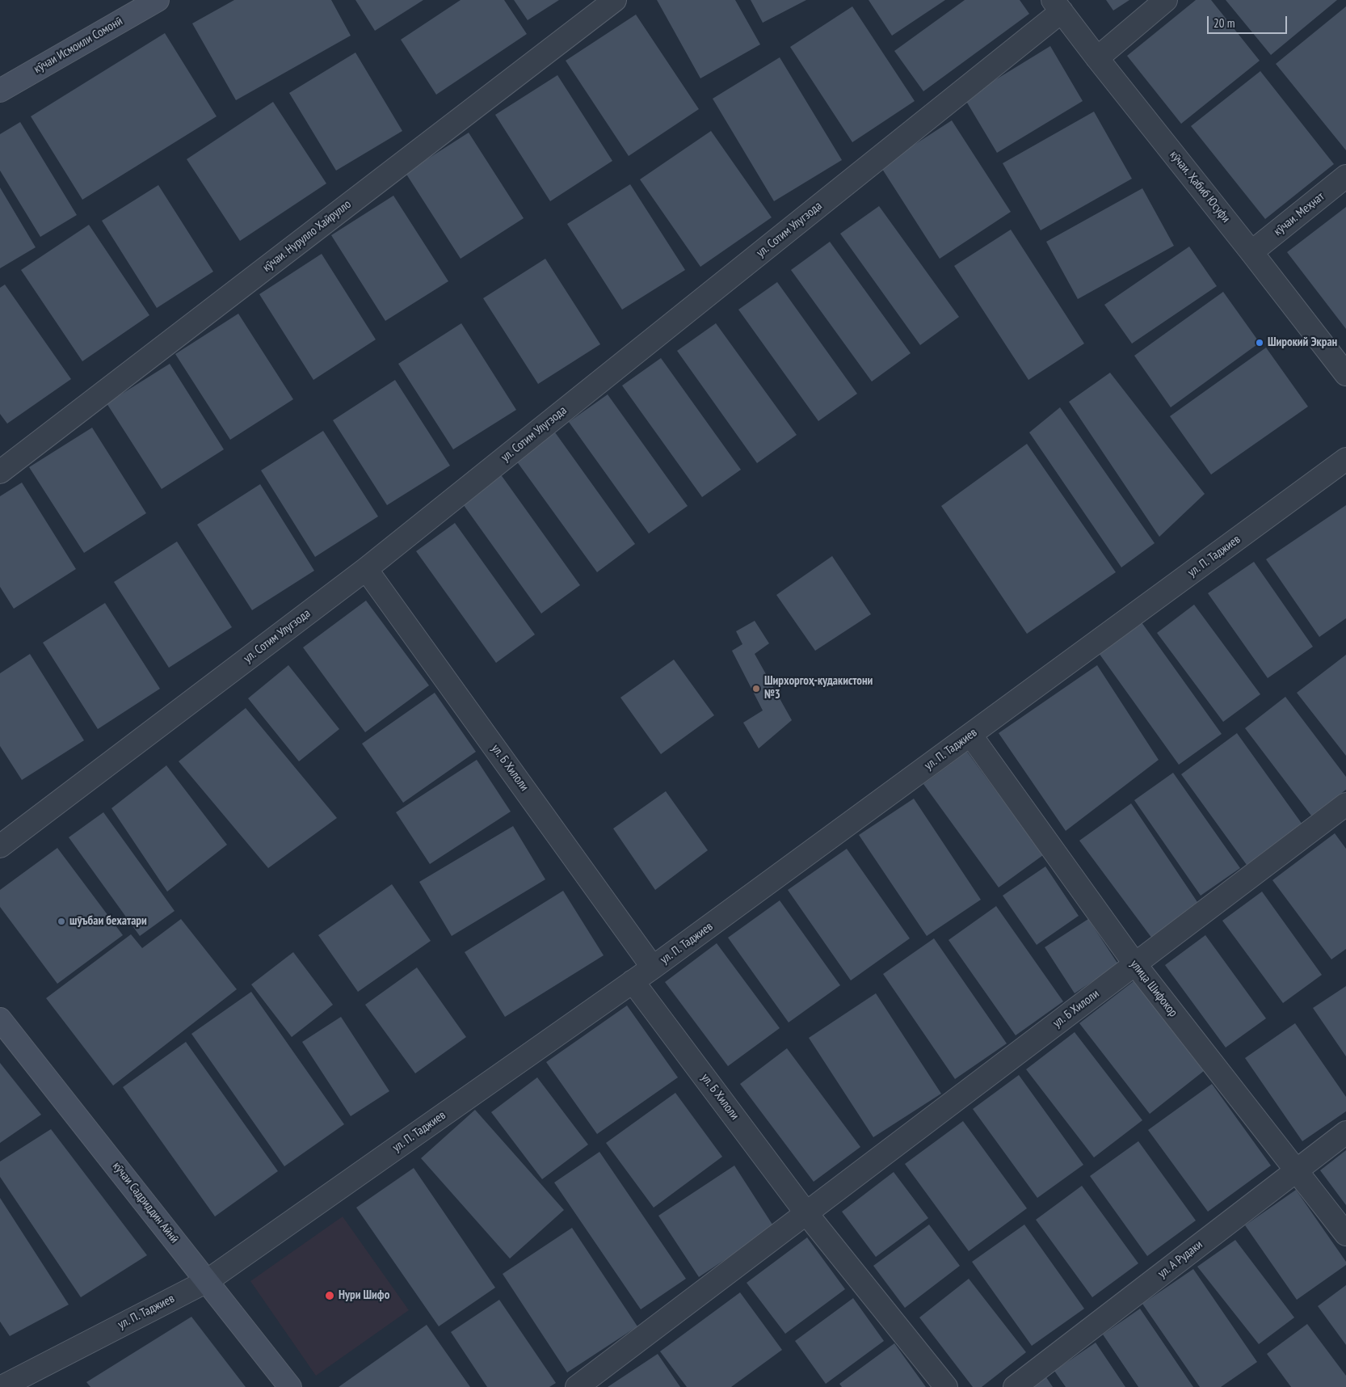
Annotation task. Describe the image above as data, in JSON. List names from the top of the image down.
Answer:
{
  "streets": {
    "street": [
      "кӯчаи Исмоили Сомонӣ",
      "кӯчаи. Ҳабиб Юсуфи",
      "кӯчаи. Меҳнат",
      "ул. Сотим Улугзода",
      "кӯчаи. Нурулло Хайрулло",
      "ул. П. Таджиев",
      "ул. Б Хилоли",
      "улица Шифокор",
      "кӯчаи Садриддин Айнӣ",
      "ул. А Рудаки"
    ]
  },
  "crossings": [
    ["кӯчаи. Ҳабиб Юсуфи", "кӯчаи. Меҳнат"],
    ["кӯчаи. Ҳабиб Юсуфи", "ул. Сотим Улугзода"],
    ["ул. Сотим Улугзода", "ул. Б Хилоли"],
    ["ул. П. Таджиев", "ул. Б Хилоли"],
    ["ул. П. Таджиев", "улица Шифокор"],
    ["ул. П. Таджиев", "кӯчаи Садриддин Айнӣ"],
    ["ул. Б Хилоли", "улица Шифокор"],
    ["улица Шифокор", "ул. А Рудаки"]
  ],
  "places": [
    "Широкий Экран",
    "Ширхоргоҳ-кудакистони №3",
    "шӯъбаи бехатари",
    "Нури Шифо"
  ],
  "scale_bar": "20 m"
}
